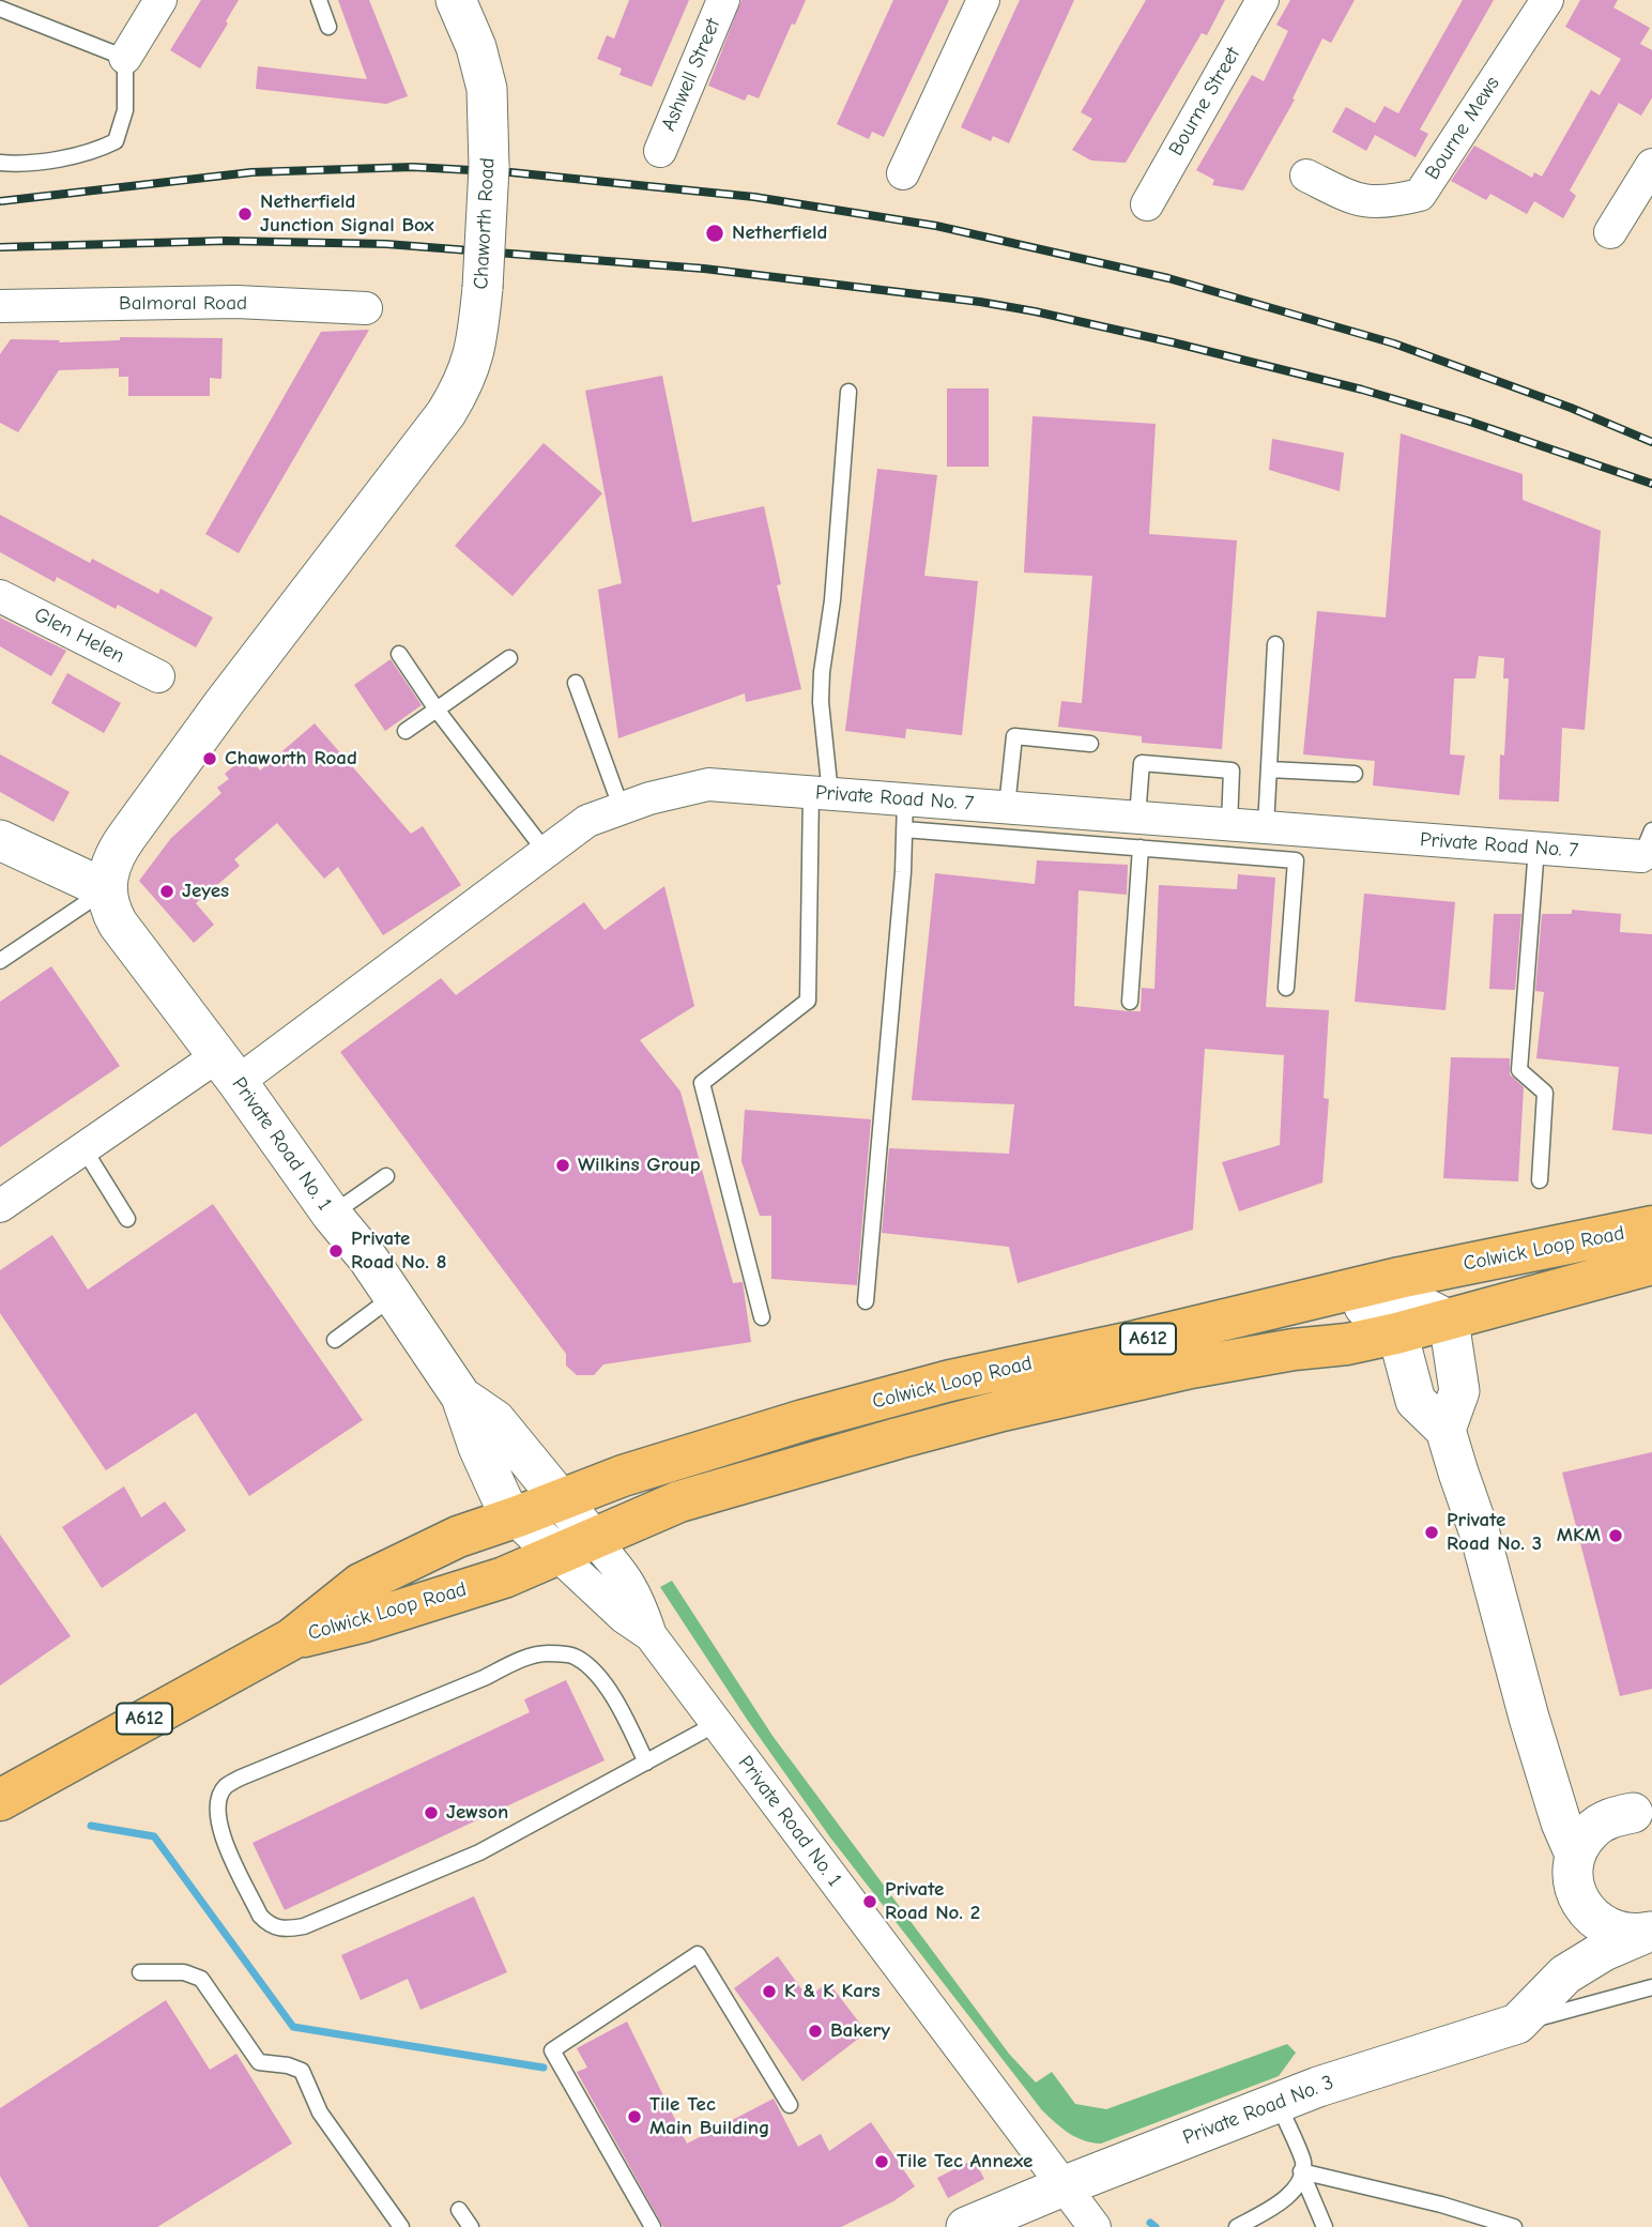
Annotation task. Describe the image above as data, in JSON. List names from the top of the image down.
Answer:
{
  "streets": {
    "main road": ["Colwick Loop Road", "A612"],
    "street": [
      "Ashwell Street",
      "Bourne Street",
      "Bourne Mews",
      "Chaworth Road",
      "Balmoral Road",
      "Glen Helen",
      "Private Road No. 7",
      "Private Road No. 1",
      "Private Road No. 3"
    ]
  },
  "crossings": [
    ["Chaworth Road", "Private Road No. 1"],
    ["Private Road No. 7", "Private Road No. 1"],
    ["Private Road No. 1", "Colwick Loop Road"],
    ["Private Road No. 1", "Private Road No. 3"]
  ],
  "places": [
    "Netherfield Junction Signal Box",
    "Netherfield",
    "Chaworth Road",
    "Jeyes",
    "Wilkins Group",
    "Private Road No. 8",
    "Private Road No. 3",
    "MKM",
    "Jewson",
    "Private Road No. 2",
    "K & K Kars",
    "Bakery",
    "Tile Tec Main Building",
    "Tile Tec Annexe"
  ]
}
